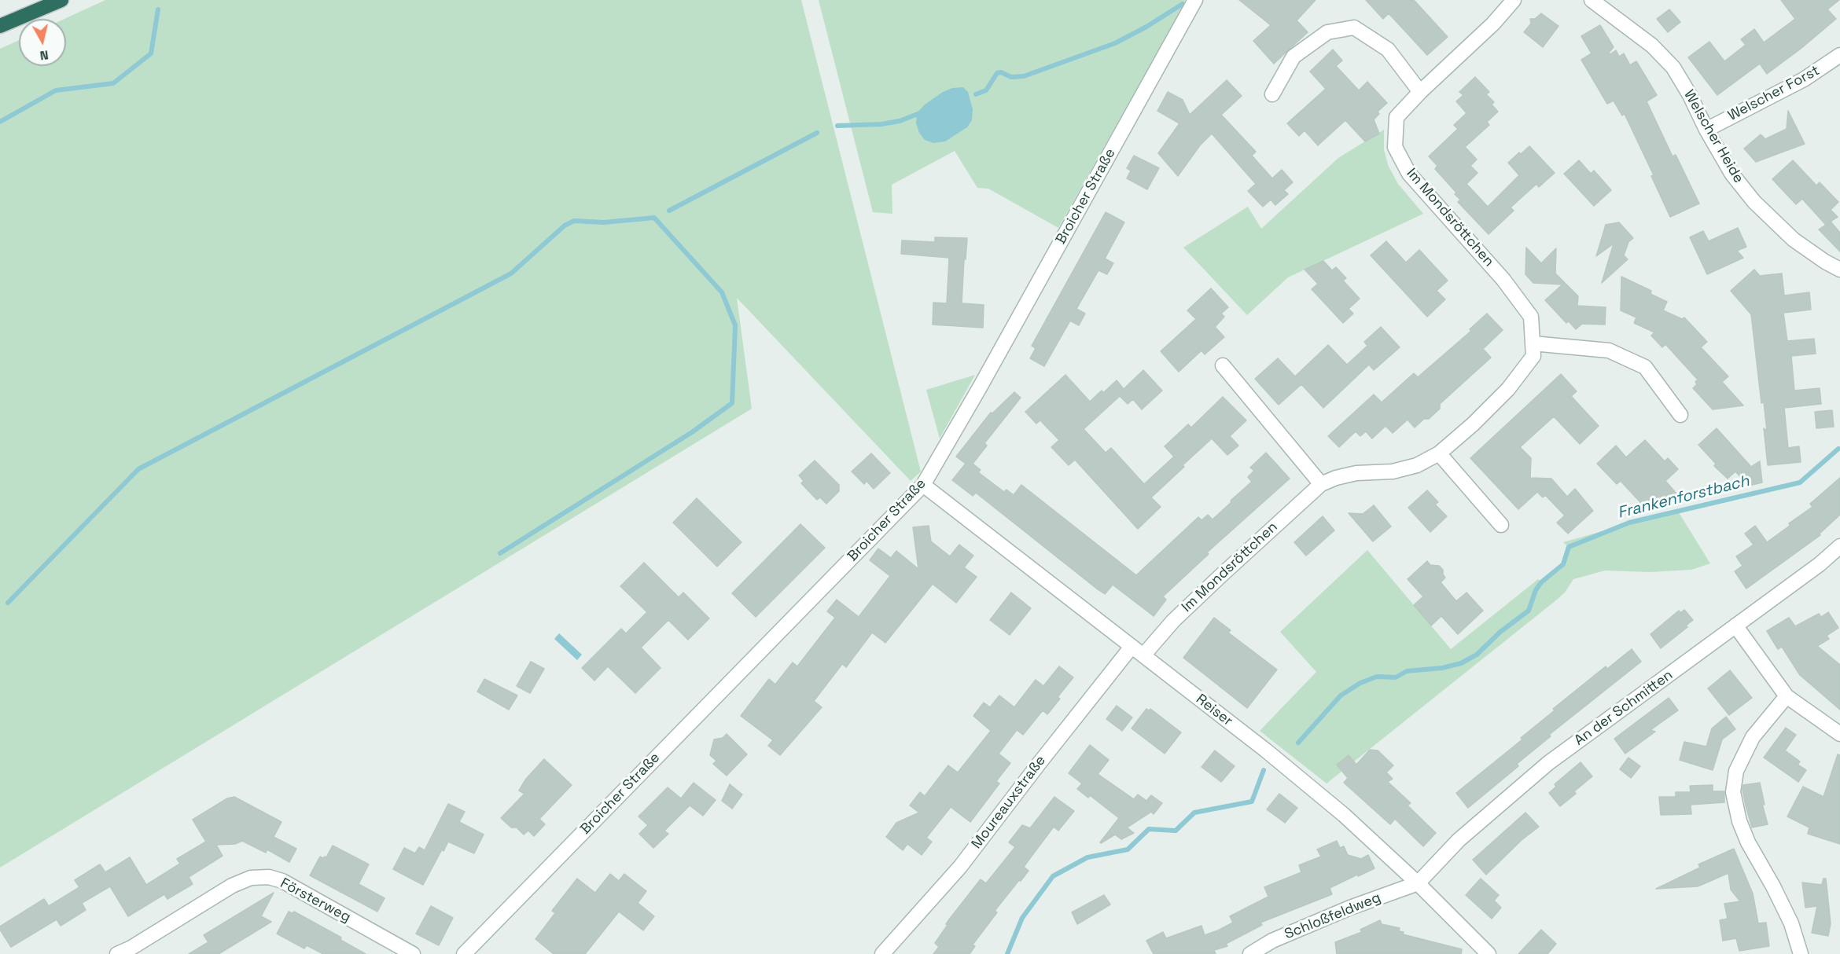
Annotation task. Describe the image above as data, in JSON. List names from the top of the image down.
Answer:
{
  "streets": {
    "street": [
      "Welscher Forst",
      "Welscher Heide",
      "Broicher Straße",
      "Im Mondsröttchen",
      "An der Schmitten",
      "Reiser",
      "Moureauxstraße",
      "Försterweg",
      "Schloßfeldweg"
    ]
  },
  "crossings": [
    ["Welscher Forst", "Welscher Heide"],
    ["Broicher Straße", "Reiser"],
    ["Im Mondsröttchen", "Reiser"],
    ["An der Schmitten", "Reiser"],
    ["An der Schmitten", "Schloßfeldweg"],
    ["Reiser", "Moureauxstraße"],
    ["Reiser", "Schloßfeldweg"]
  ],
  "water": ["Frankenforstbach"],
  "north": "bottom"
}
